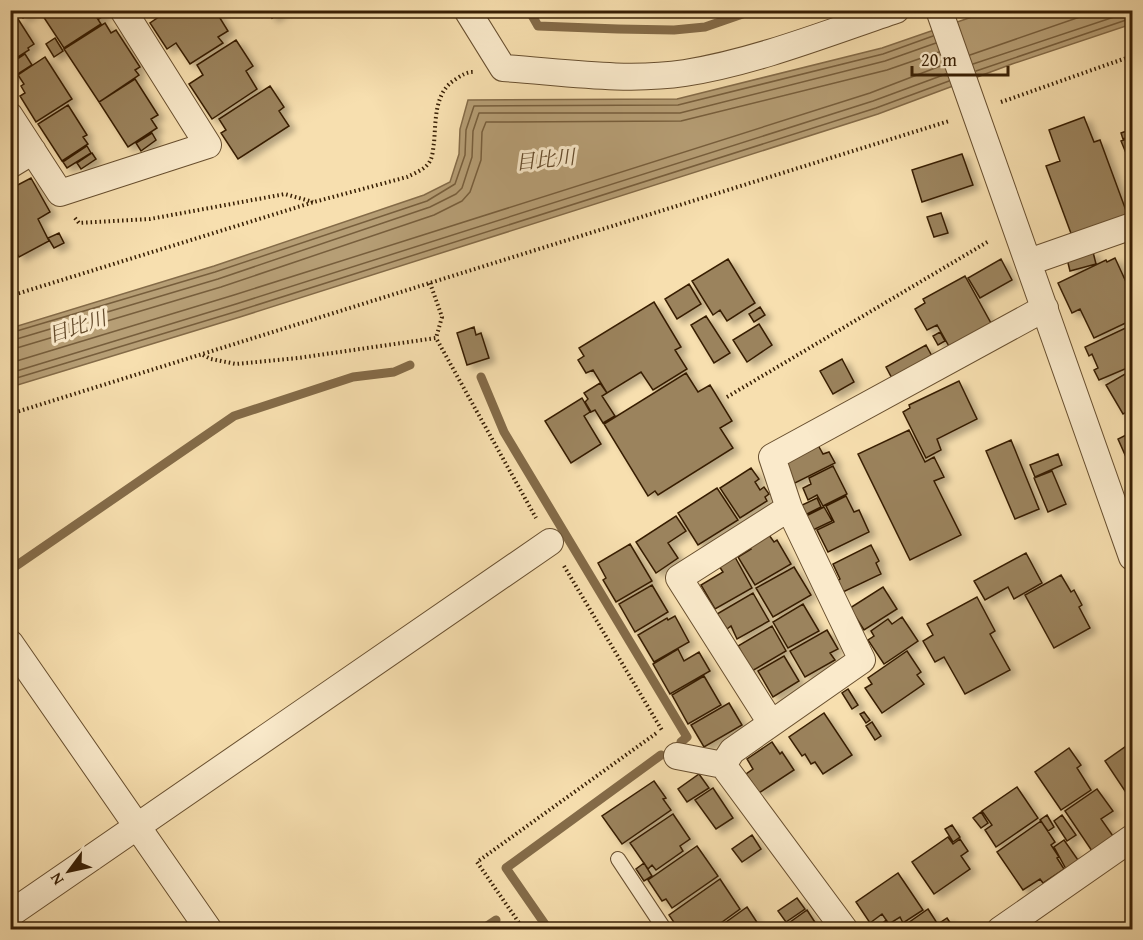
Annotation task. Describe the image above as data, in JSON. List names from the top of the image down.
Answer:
{
  "water": ["目比川"],
  "scale_bar": "20 m",
  "north": "bottom left"
}
